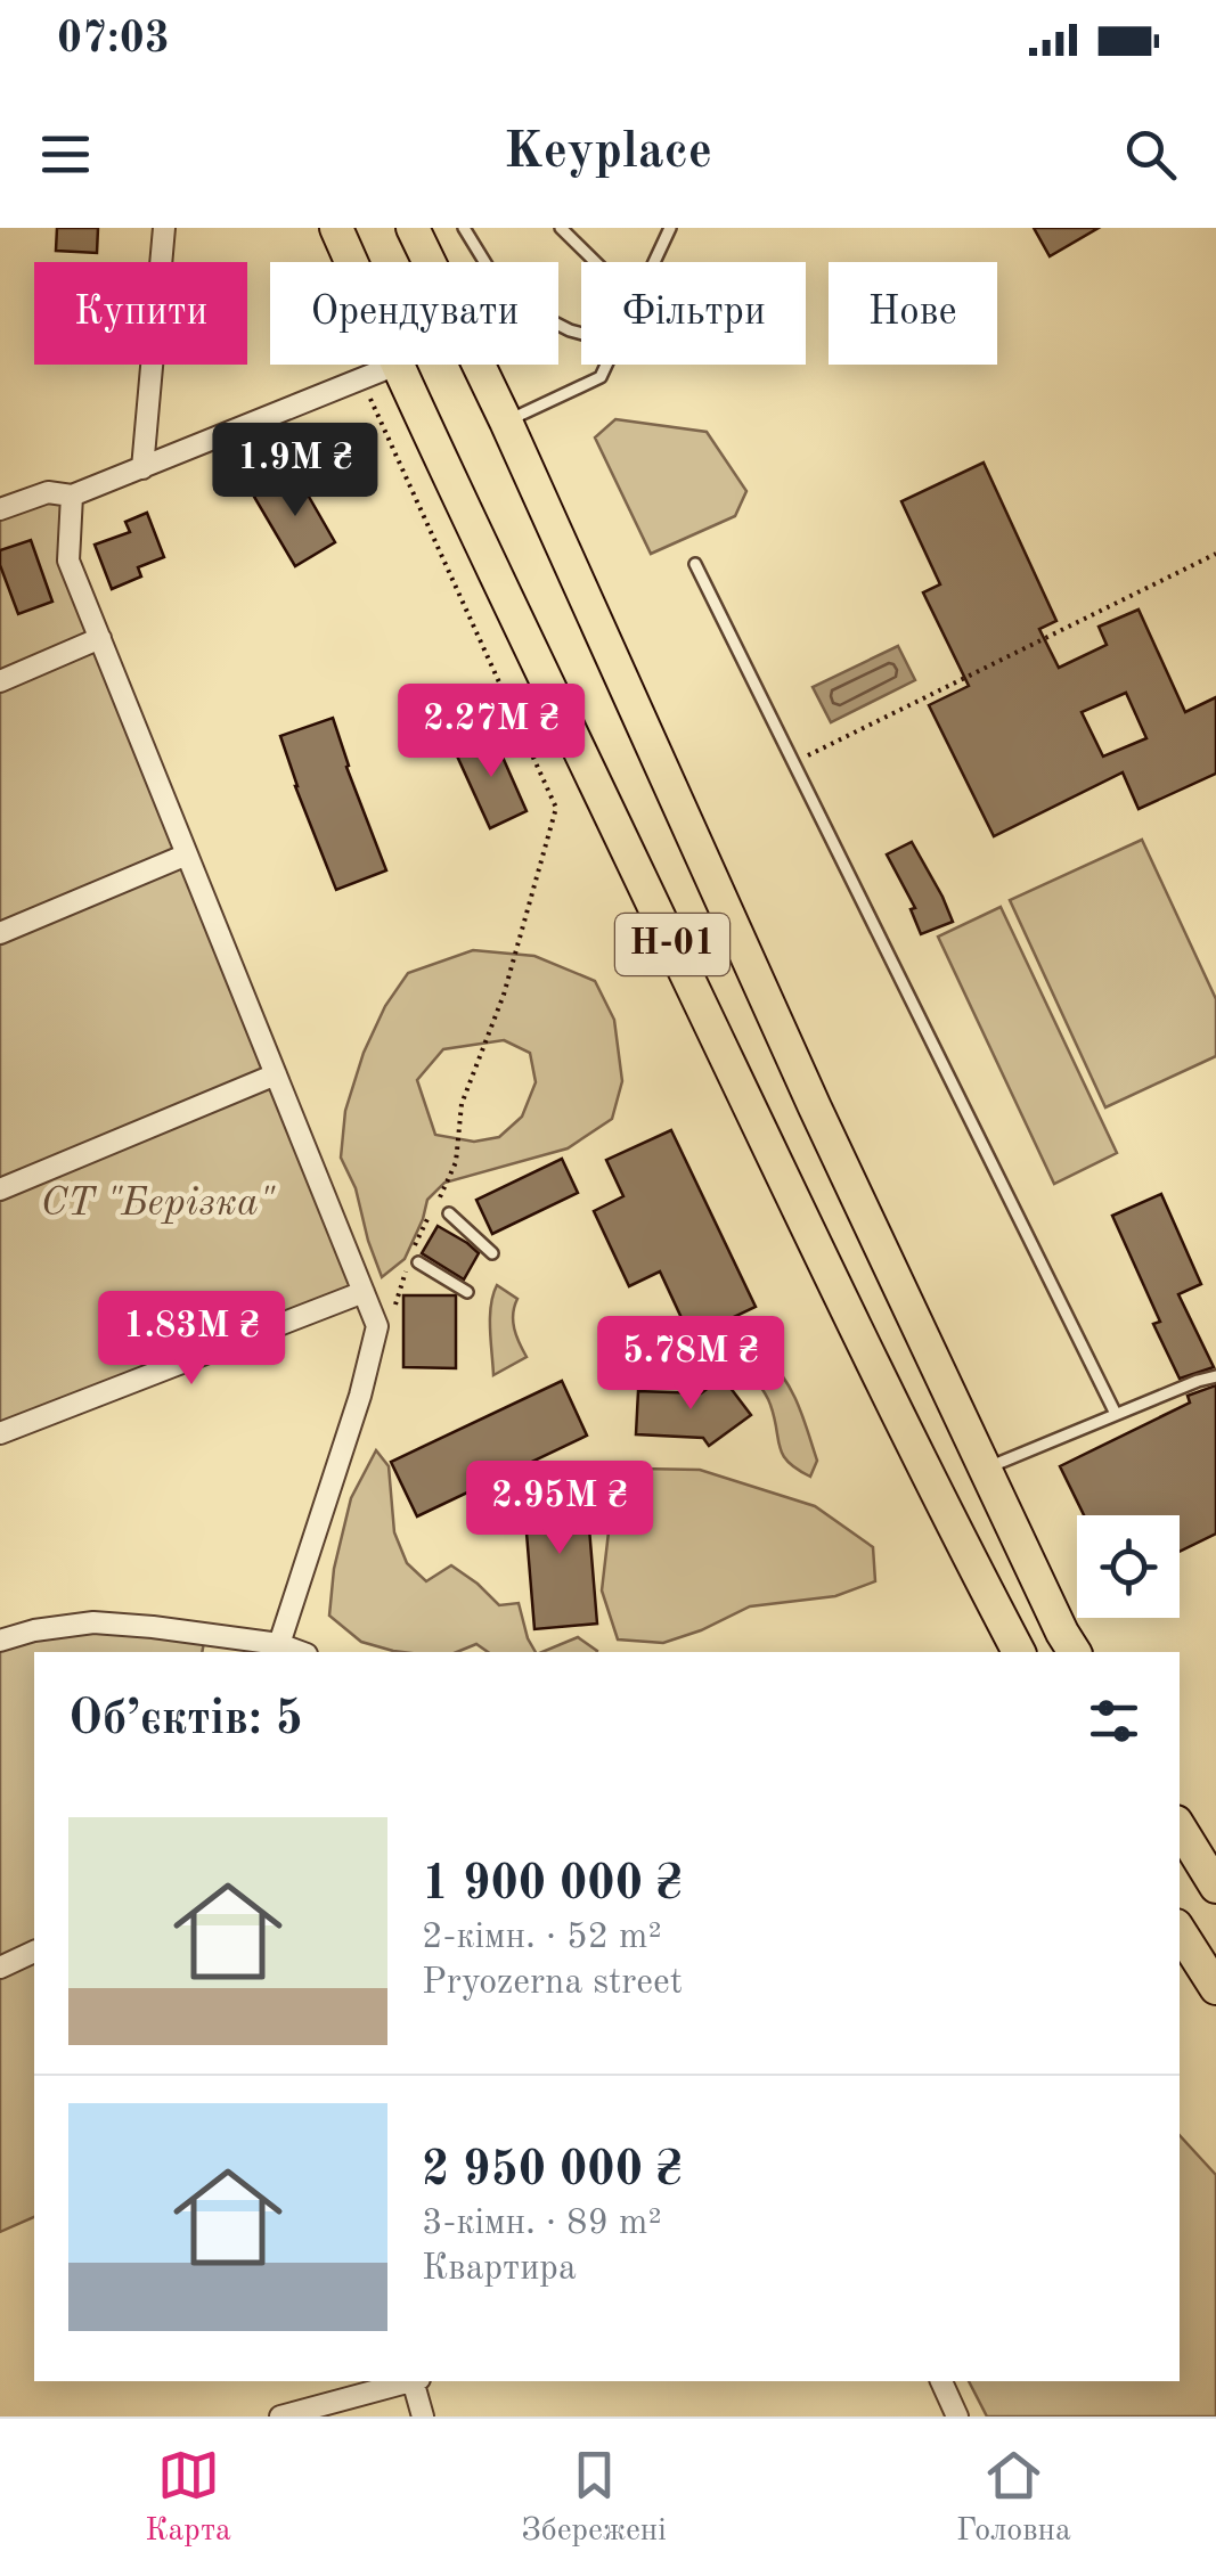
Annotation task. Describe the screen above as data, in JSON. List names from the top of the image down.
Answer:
{
  "streets": {
    "main road": ["Н-01"]
  },
  "parks": ["СТ \"Берізка\""],
  "page": {
    "status": "07:03",
    "header": "Keyplace",
    "chip": [
      "Купити",
      "Орендувати",
      "Фільтри",
      "Нове"
    ],
    "price": [
      "1.9M ₴",
      "2.27M ₴",
      "1.83M ₴",
      "5.78M ₴",
      "2.95M ₴"
    ],
    "heading": "Об’єктів: 5",
    "list": [
      {
        "name": "1 900 000 ₴",
        "note": "2-кімн. · 52 m² · Pryozerna street"
      },
      {
        "name": "2 950 000 ₴",
        "note": "3-кімн. · 89 m² · Квартира"
      }
    ],
    "tabs": ["Карта", "Збережені", "Головна"]
  }
}
